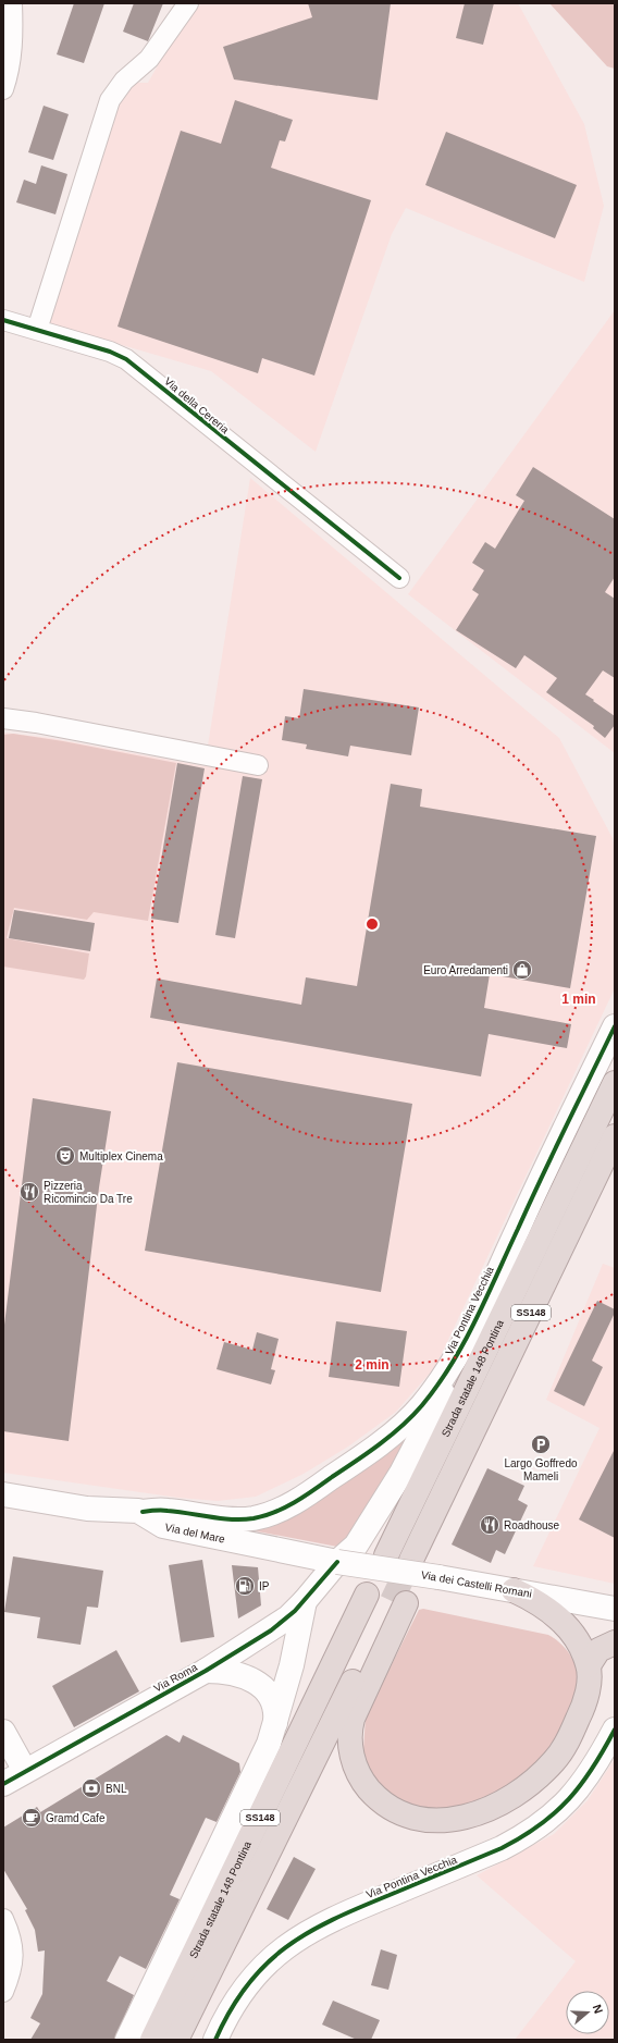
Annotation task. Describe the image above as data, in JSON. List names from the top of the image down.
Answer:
{
  "streets": {
    "highway": ["SS148", "Strada statale 148 Pontina"],
    "street": [
      "Via della Cereria",
      "Via Pontina Vecchia",
      "Via del Mare",
      "Via dei Castelli Romani",
      "Via Roma"
    ]
  },
  "crossings": [
    ["Via Pontina Vecchia", "Via del Mare"],
    ["Via Pontina Vecchia", "Via Roma"],
    ["SS148", "Via dei Castelli Romani"],
    ["Via del Mare", "Via dei Castelli Romani"],
    ["Via del Mare", "Via Roma"],
    ["Via dei Castelli Romani", "Via Roma"]
  ],
  "places": {
    "shop": ["Euro Arredamenti"],
    "theatre": ["Multiplex Cinema"],
    "restaurant": ["Pizzeria Ricomincio Da Tre", "Roadhouse"],
    "parking": ["Largo Goffredo Mameli"],
    "fuel station": ["IP"],
    "bank": ["BNL"],
    "cafe": ["Gramd Cafe"]
  },
  "north": "right",
  "rings": ["1 min", "2 min"]
}
